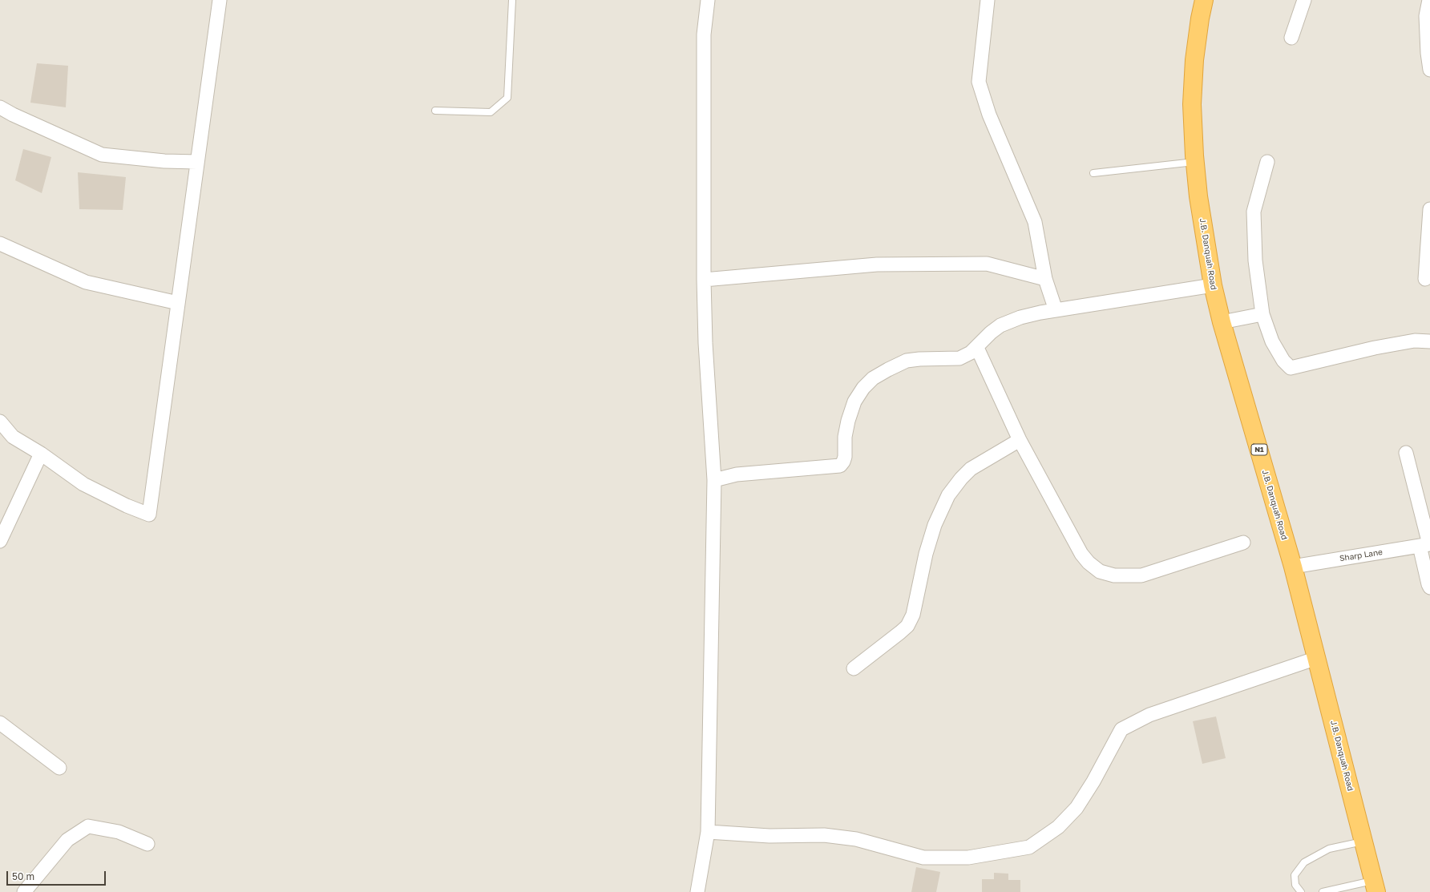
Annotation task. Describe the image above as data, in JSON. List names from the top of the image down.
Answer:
{
  "streets": {
    "highway": ["J.B. Danquah Road", "N1"],
    "street": ["Sharp Lane"]
  },
  "crossings": [
    ["J.B. Danquah Road", "Sharp Lane"]
  ],
  "scale_bar": "50 m"
}
